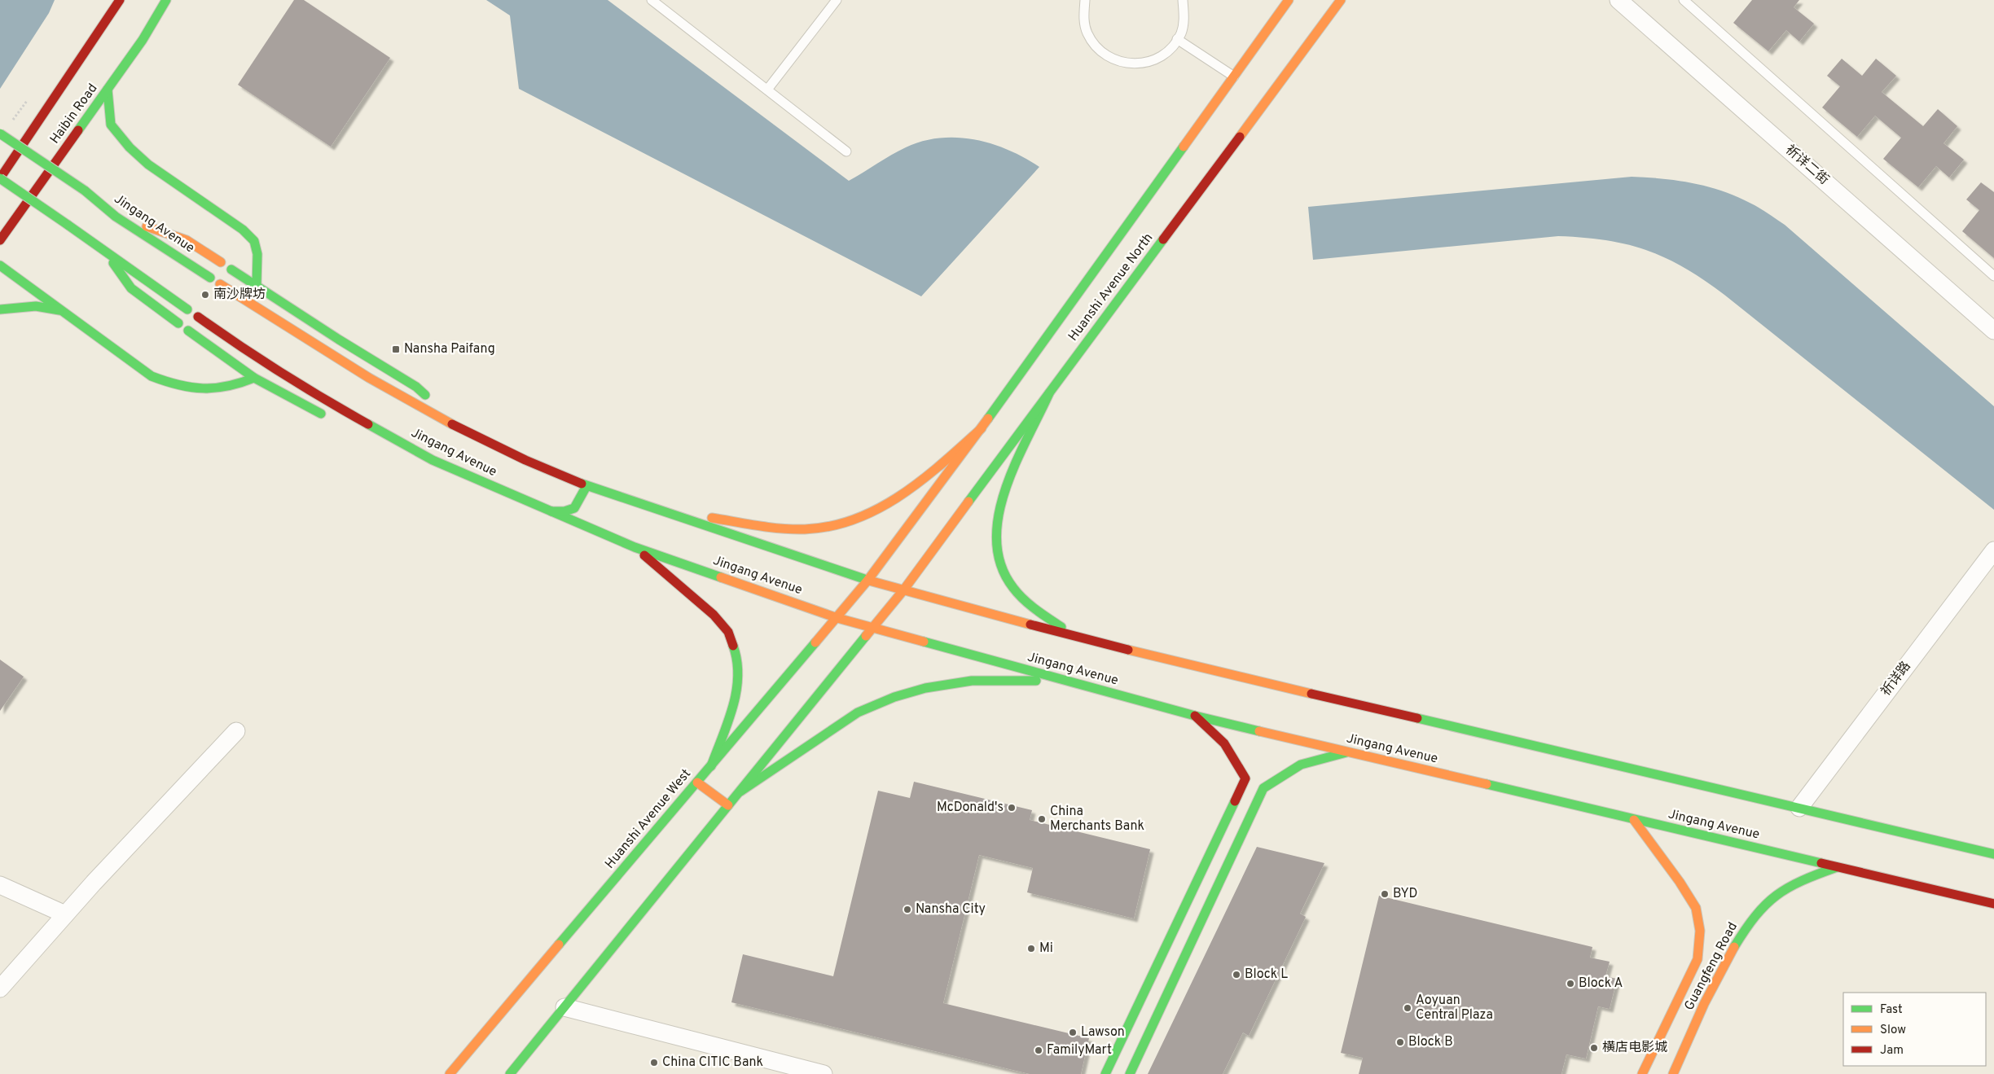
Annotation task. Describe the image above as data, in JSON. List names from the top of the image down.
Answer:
{
  "streets": {
    "main road": [
      "Haibin Road",
      "Jingang Avenue",
      "Huanshi Avenue North",
      "Huanshi Avenue West",
      "Guangfeng Road"
    ],
    "street": ["祈详二街", "祈详路"]
  },
  "crossings": [
    ["Jingang Avenue", "Huanshi Avenue North"],
    ["Jingang Avenue", "祈详路"],
    ["Jingang Avenue", "Huanshi Avenue West"],
    ["Jingang Avenue", "Guangfeng Road"],
    ["Huanshi Avenue North", "Huanshi Avenue West"]
  ],
  "places": {
    "other": [
      "南沙牌坊",
      "McDonald's",
      "China Merchants Bank",
      "BYD",
      "Nansha City",
      "Mi",
      "Block L",
      "Block A",
      "Aoyuan Central Plaza",
      "Lawson",
      "Block B",
      "横店电影城",
      "FamilyMart",
      "China CITIC Bank"
    ],
    "transit": ["Nansha Paifang"]
  },
  "legend": ["Fast", "Slow", "Jam"]
}
